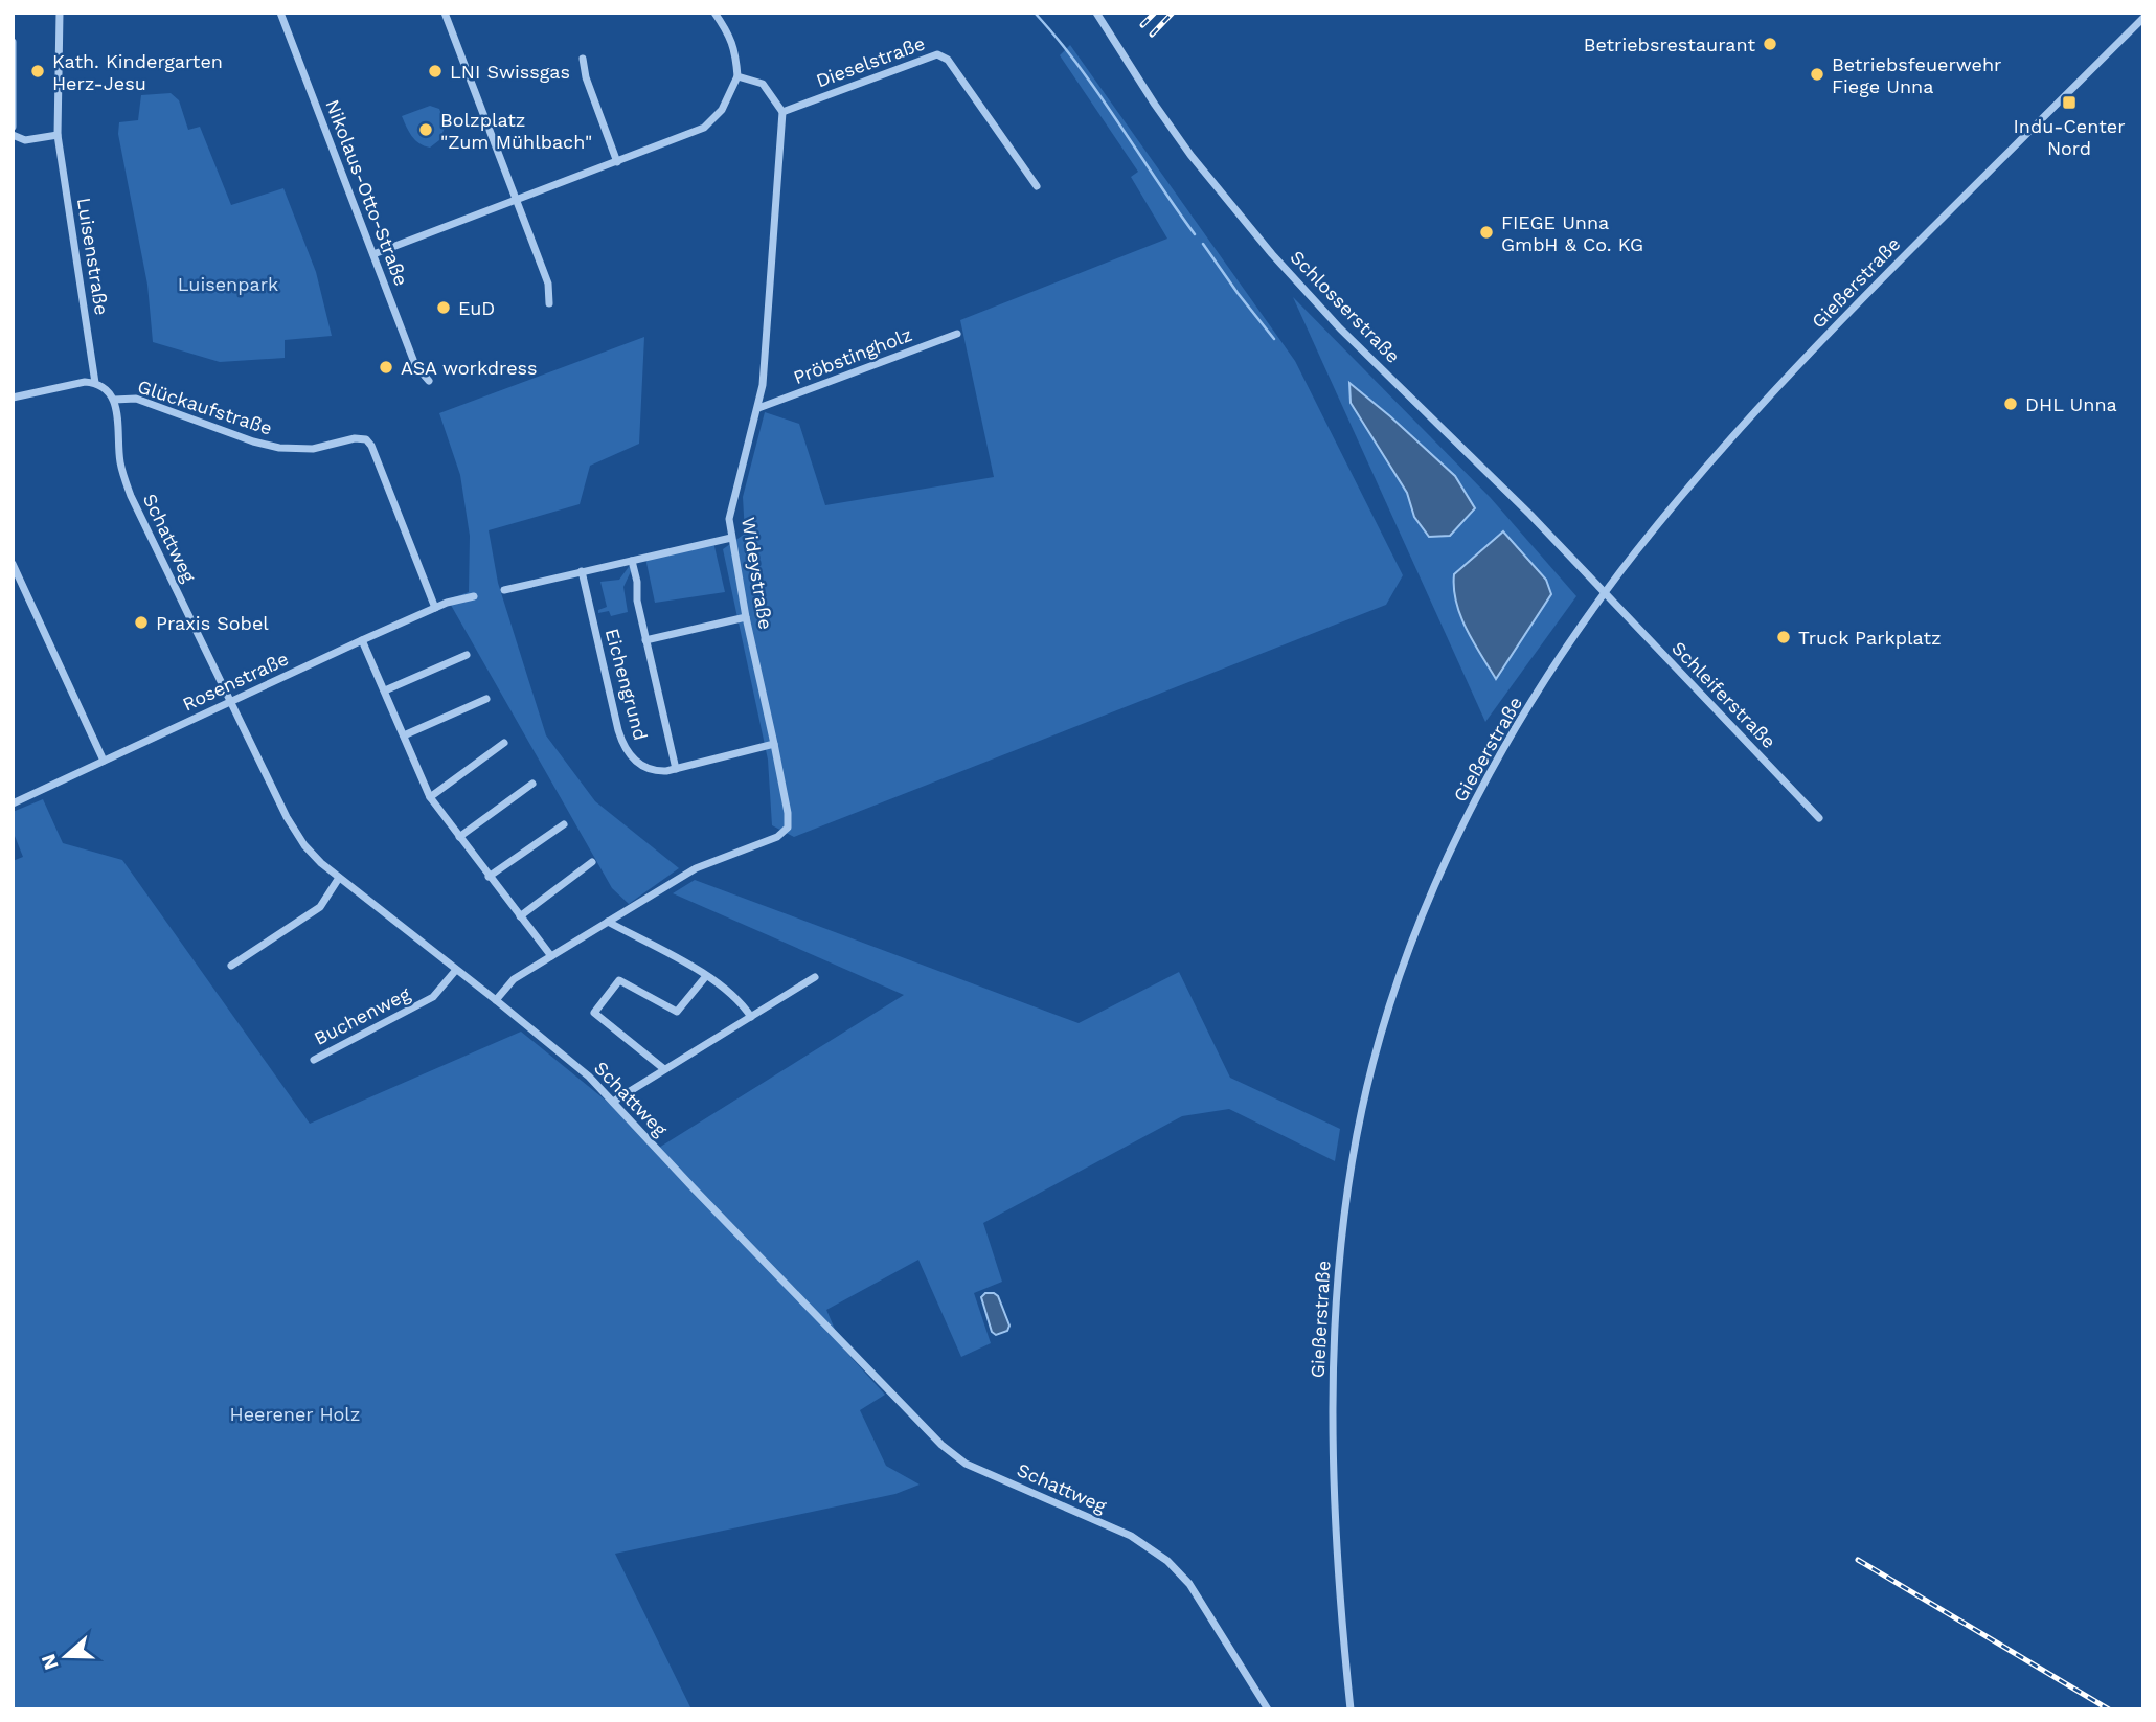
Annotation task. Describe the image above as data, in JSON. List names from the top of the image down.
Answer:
{
  "streets": {
    "street": [
      "Dieselstraße",
      "Nikolaus-Otto-Straße",
      "Luisenstraße",
      "Gießerstraße",
      "Schlosserstraße",
      "Pröbstingholz",
      "Glückaufstraße",
      "Schattweg",
      "Wideystraße",
      "Rosenstraße",
      "Eichengrund",
      "Schleiferstraße",
      "Buchenweg"
    ]
  },
  "crossings": [
    ["Dieselstraße", "Wideystraße"],
    ["Gießerstraße", "Schlosserstraße"],
    ["Gießerstraße", "Schleiferstraße"],
    ["Schlosserstraße", "Schleiferstraße"],
    ["Pröbstingholz", "Wideystraße"],
    ["Glückaufstraße", "Schattweg"],
    ["Glückaufstraße", "Rosenstraße"],
    ["Schattweg", "Wideystraße"],
    ["Schattweg", "Rosenstraße"],
    ["Schattweg", "Buchenweg"],
    ["Wideystraße", "Eichengrund"]
  ],
  "parks": ["Luisenpark", "Heerener Holz"],
  "places": {
    "other": [
      "Betriebsrestaurant",
      "Kath. Kindergarten Herz-Jesu",
      "LNI Swissgas",
      "Betriebsfeuerwehr Fiege Unna",
      "Bolzplatz \"Zum Mühlbach\"",
      "FIEGE Unna GmbH & Co. KG",
      "EuD",
      "ASA workdress",
      "DHL Unna",
      "Praxis Sobel",
      "Truck Parkplatz"
    ],
    "transit": ["Indu-Center Nord"]
  },
  "north": "left"
}
